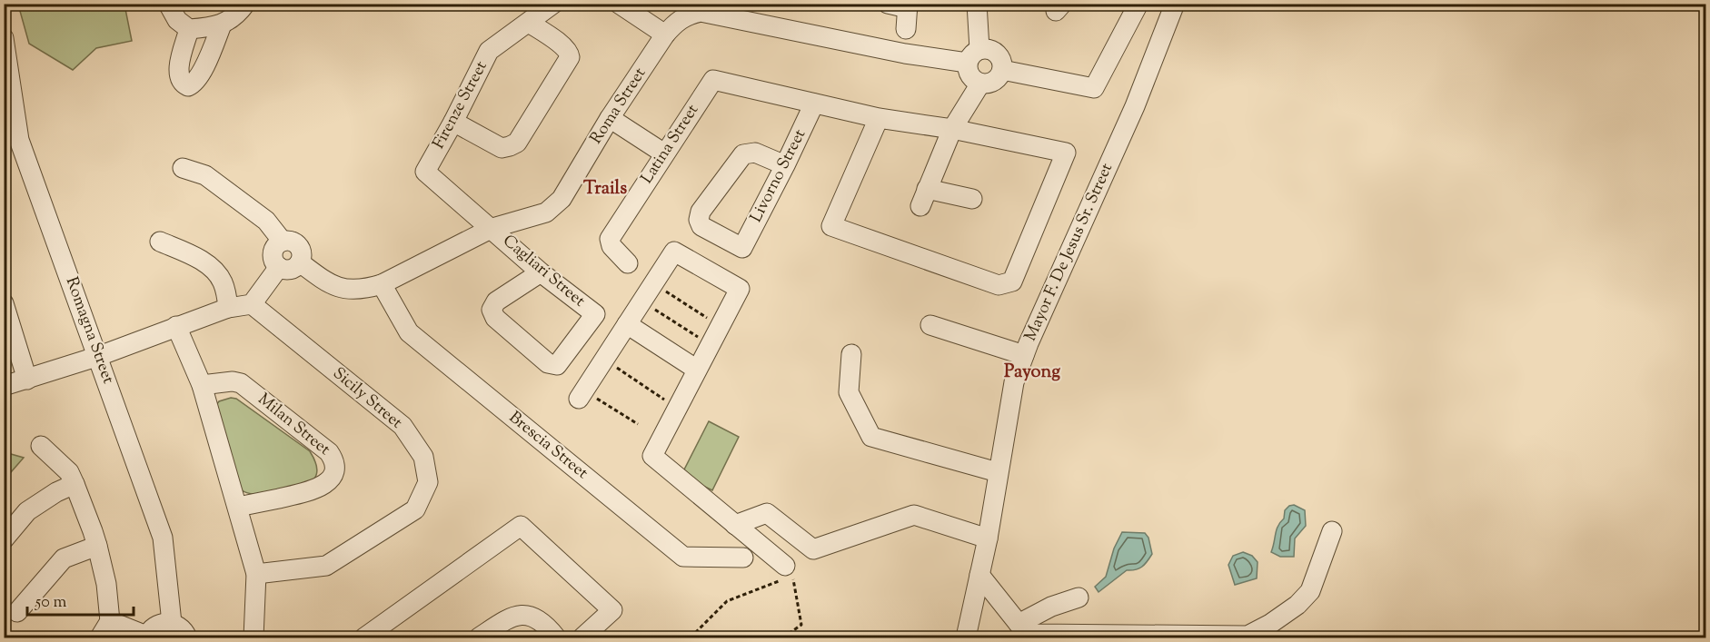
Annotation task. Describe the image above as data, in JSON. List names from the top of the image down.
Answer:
{
  "streets": {
    "street": [
      "Firenze Street",
      "Roma Street",
      "Latina Street",
      "Livorno Street",
      "Mayor F. De Jesus Sr. Street",
      "Cagliari Street",
      "Romagna Street",
      "Sicily Street",
      "Milan Street",
      "Brescia Street"
    ]
  },
  "crossings": [
    ["Firenze Street", "Cagliari Street"],
    ["Roma Street", "Cagliari Street"],
    ["Roma Street", "Brescia Street"],
    ["Latina Street", "Livorno Street"]
  ],
  "districts": ["Trails", "Payong"],
  "scale_bar": "50 m"
}
